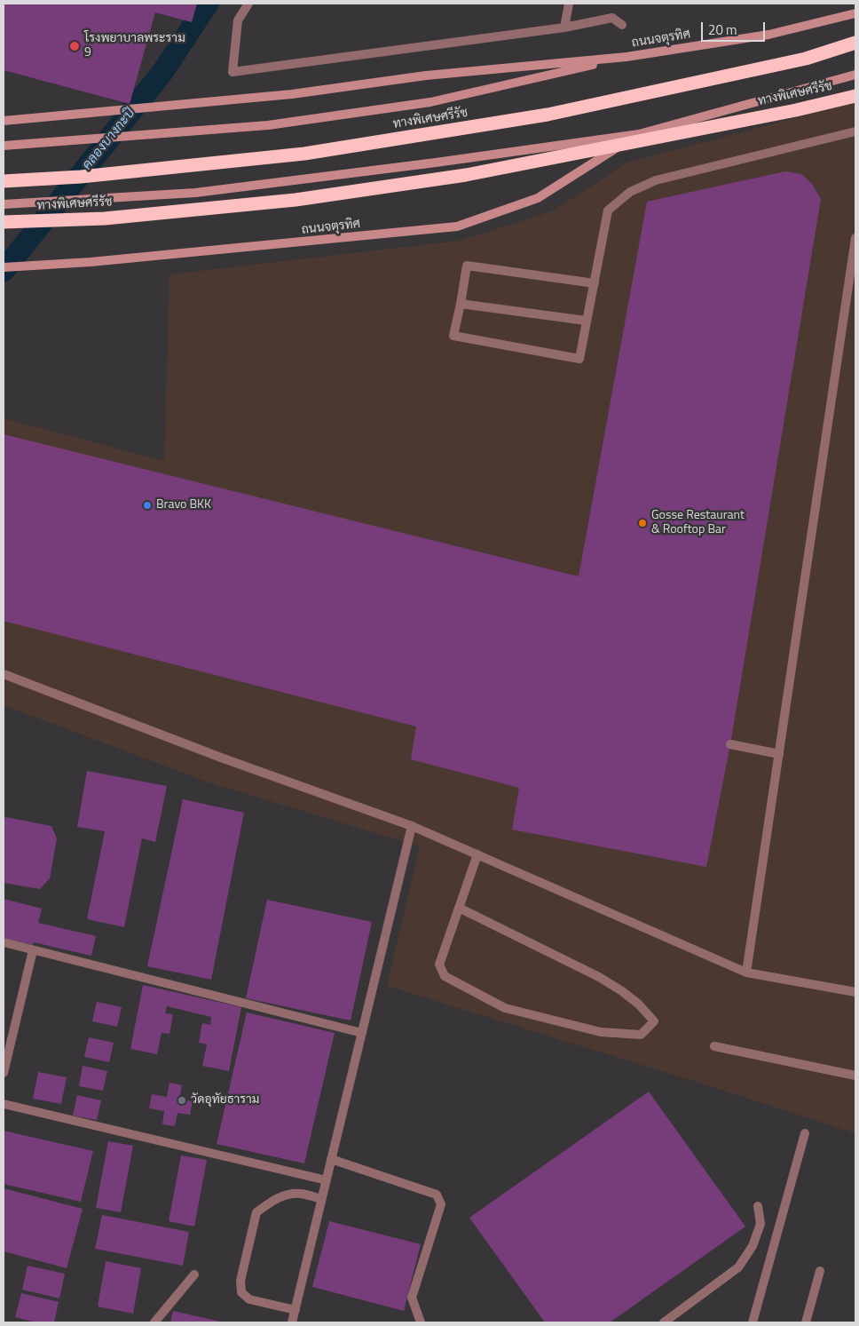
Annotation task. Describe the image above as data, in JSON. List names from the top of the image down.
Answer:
{
  "streets": {
    "highway": ["ทางพิเศษศรีรัช"],
    "main road": ["ถนนจตุรทิศ"]
  },
  "water": ["คลองบางกะปิ"],
  "places": [
    "โรงพยาบาลพระราม 9",
    "Bravo BKK",
    "Gosse Restaurant & Rooftop Bar",
    "วัดอุทัยธาราม"
  ],
  "scale_bar": "20 m"
}
